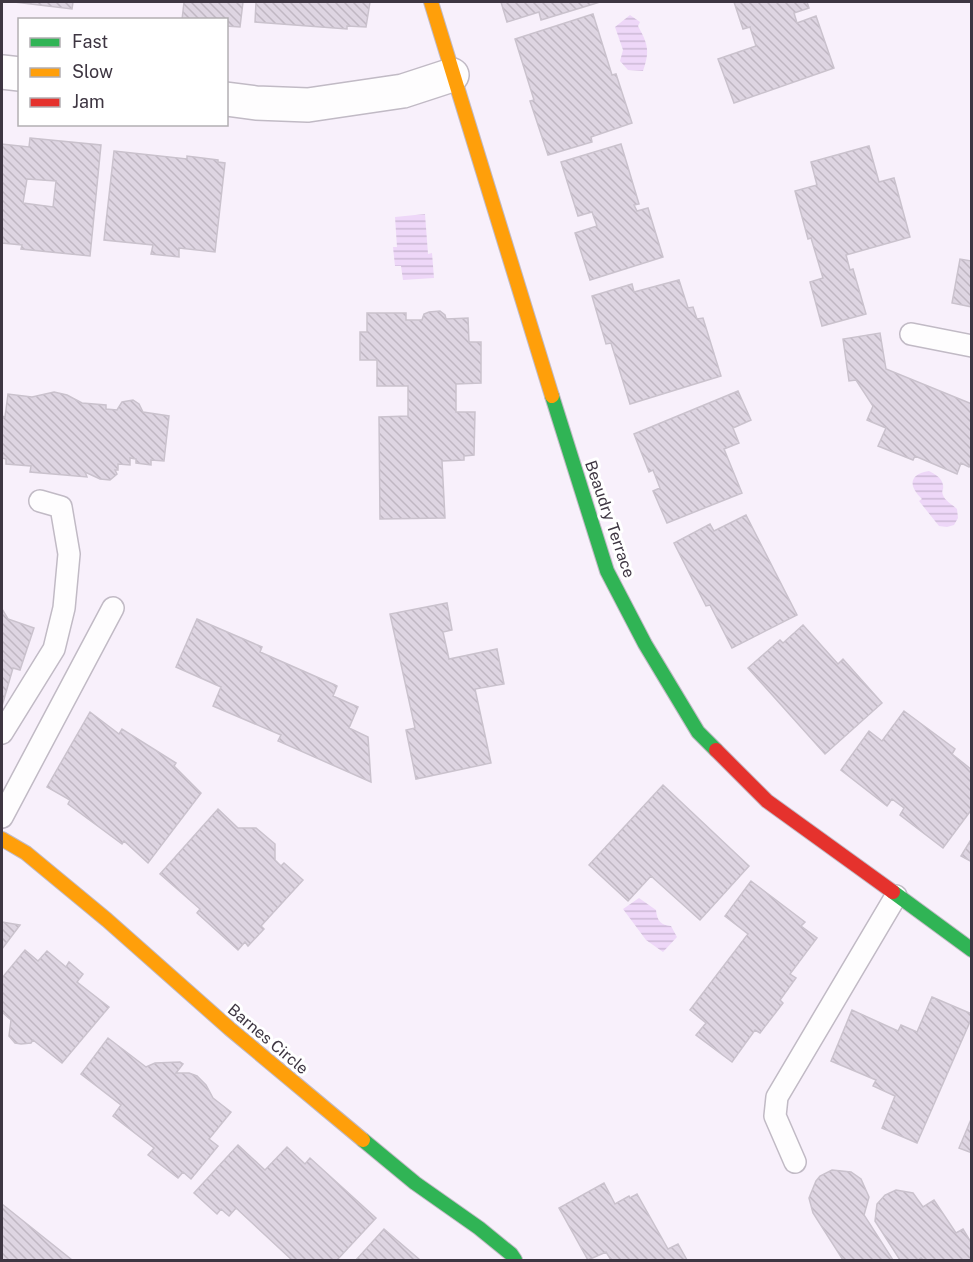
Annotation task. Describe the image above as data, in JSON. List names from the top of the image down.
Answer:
{
  "streets": {
    "street": ["Beaudry Terrace", "Barnes Circle"]
  },
  "legend": ["Fast", "Slow", "Jam"]
}
